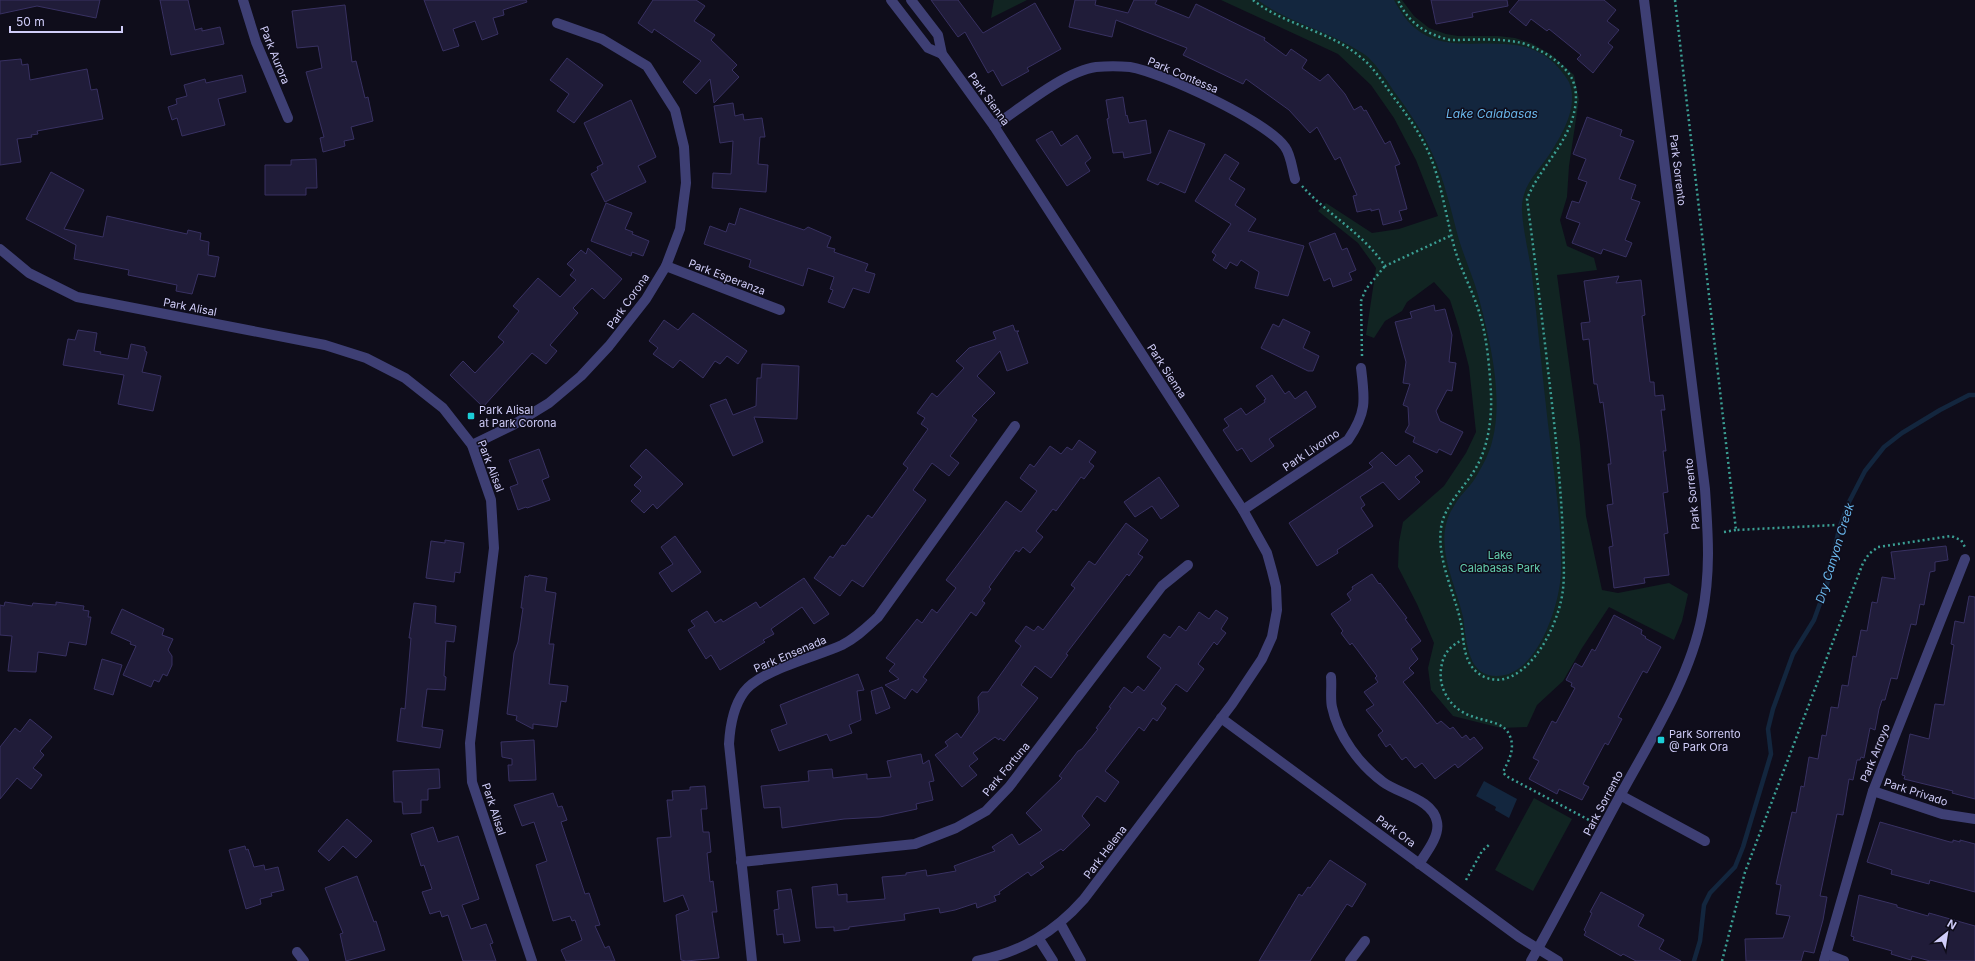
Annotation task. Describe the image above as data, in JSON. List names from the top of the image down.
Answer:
{
  "streets": {
    "street": [
      "Park Aurora",
      "Park Contessa",
      "Park Sienna",
      "Park Sorrento",
      "Park Esperanza",
      "Park Corona",
      "Park Alisal",
      "Park Livorno",
      "Park Ensenada",
      "Park Arroyo",
      "Park Fortuna",
      "Park Privado",
      "Park Ora",
      "Park Helena"
    ]
  },
  "crossings": [
    ["Park Contessa", "Park Sienna"],
    ["Park Sienna", "Park Livorno"],
    ["Park Sienna", "Park Ora"],
    ["Park Sienna", "Park Helena"],
    ["Park Sorrento", "Park Ora"],
    ["Park Esperanza", "Park Corona"],
    ["Park Corona", "Park Alisal"],
    ["Park Ensenada", "Park Fortuna"],
    ["Park Arroyo", "Park Privado"],
    ["Park Ora", "Park Helena"]
  ],
  "water": ["Lake Calabasas", "Dry Canyon Creek"],
  "parks": ["Lake Calabasas Park"],
  "places": {
    "transit": ["Park Alisal at Park Corona", "Park Sorrento @ Park Ora"]
  },
  "scale_bar": "50 m",
  "north": "top right"
}
